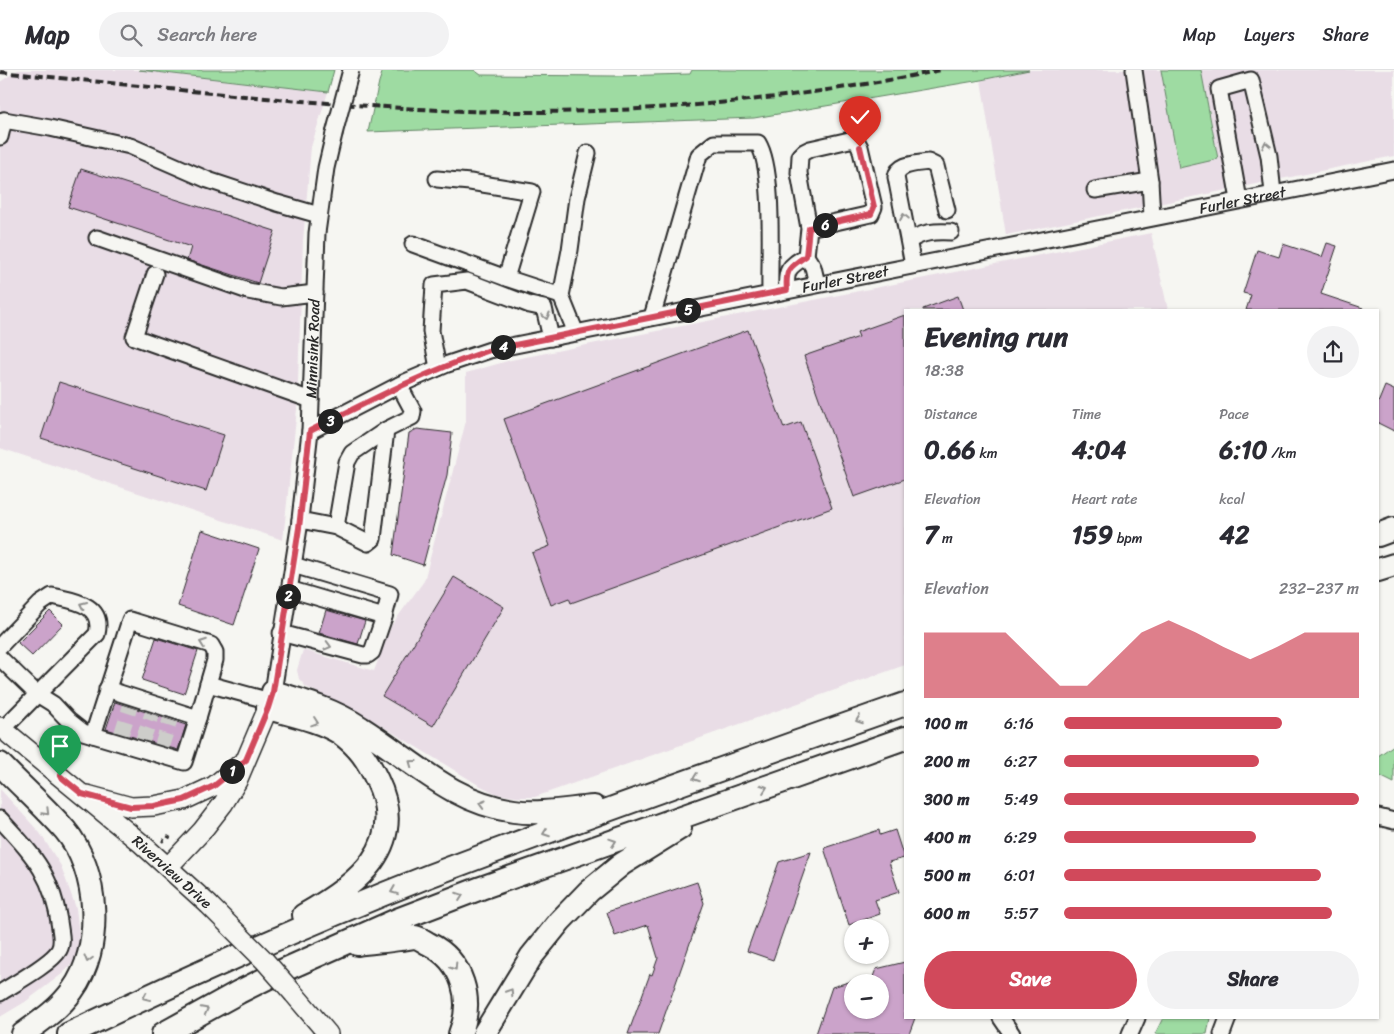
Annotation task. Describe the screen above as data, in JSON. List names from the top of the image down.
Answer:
{
  "streets": {
    "main road": ["Minnisink Road", "Riverview Drive"],
    "street": ["Furler Street"]
  },
  "crossings": [
    ["Furler Street", "Minnisink Road"],
    ["Minnisink Road", "Riverview Drive"]
  ],
  "page": {
    "header": "Map",
    "search": "Search here",
    "nav": ["Map", "Layers", "Share"],
    "pins": [
      "6",
      "5",
      "4",
      "3",
      "2",
      "1"
    ],
    "heading": ["Evening run", "18:38"],
    "stats": [
      ["Distance", "0.66 km"],
      ["Time", "4:04"],
      ["Pace", "6:10 /km"],
      ["Elevation", "7 m"],
      ["Heart rate", "159 bpm"],
      ["kcal", "42"]
    ],
    "chart": ["Elevation", "232–237 m"],
    "list": [
      {
        "name": "100 m",
        "note": "6:16"
      },
      {
        "name": "200 m",
        "note": "6:27"
      },
      {
        "name": "300 m",
        "note": "5:49"
      },
      {
        "name": "400 m",
        "note": "6:29"
      },
      {
        "name": "500 m",
        "note": "6:01"
      },
      {
        "name": "600 m",
        "note": "5:57"
      }
    ],
    "map_buttons": ["+", "−"],
    "buttons": ["Save", "Share"]
  }
}
